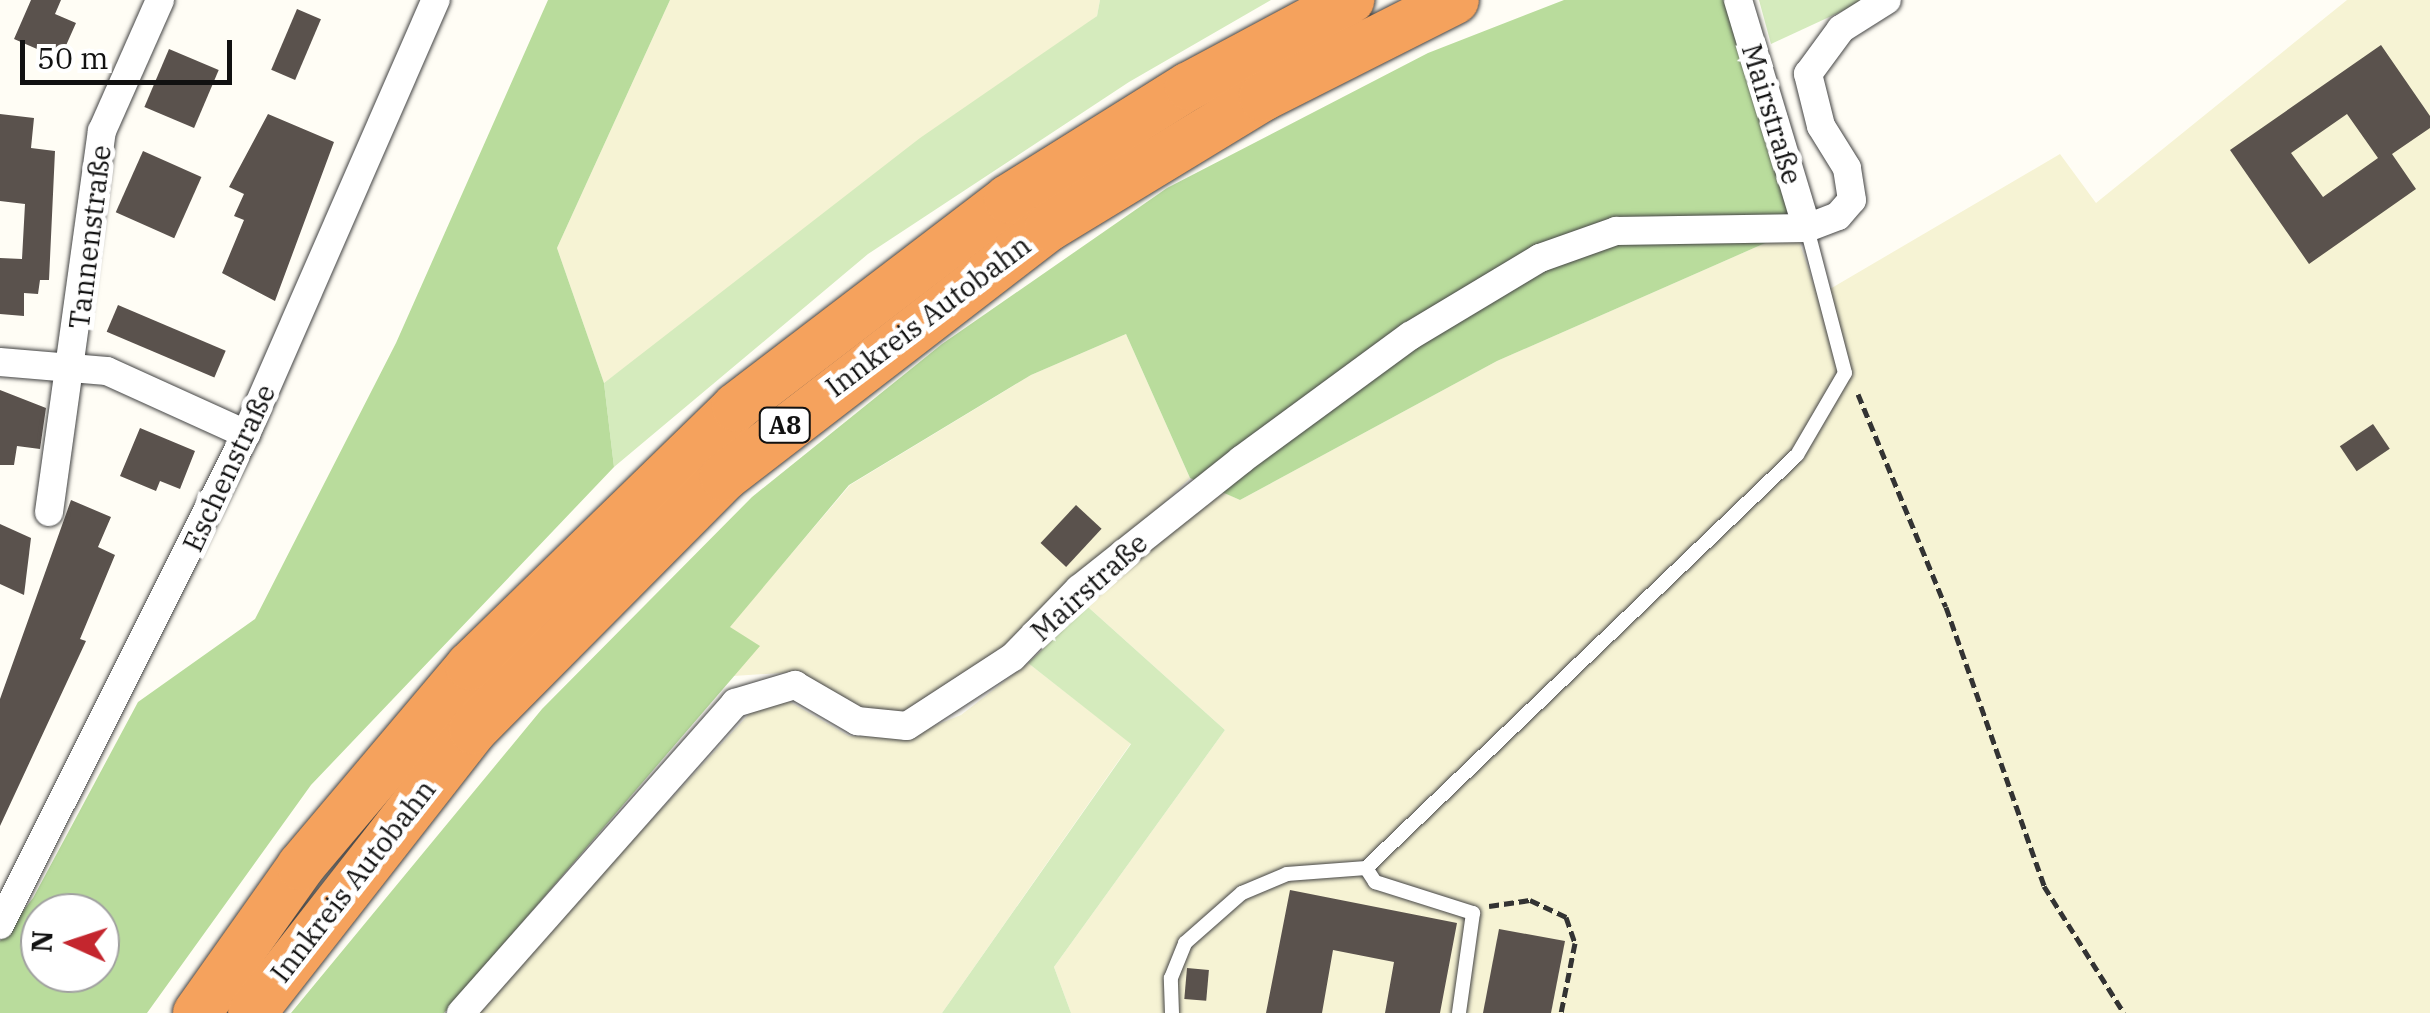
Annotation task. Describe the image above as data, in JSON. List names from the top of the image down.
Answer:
{
  "streets": {
    "highway": ["Innkreis Autobahn", "A8"],
    "street": ["Mairstraße", "Tannenstraße", "Eschenstraße"]
  },
  "crossings": [
    ["Tannenstraße", "Eschenstraße"]
  ],
  "scale_bar": "50 m",
  "north": "left"
}
